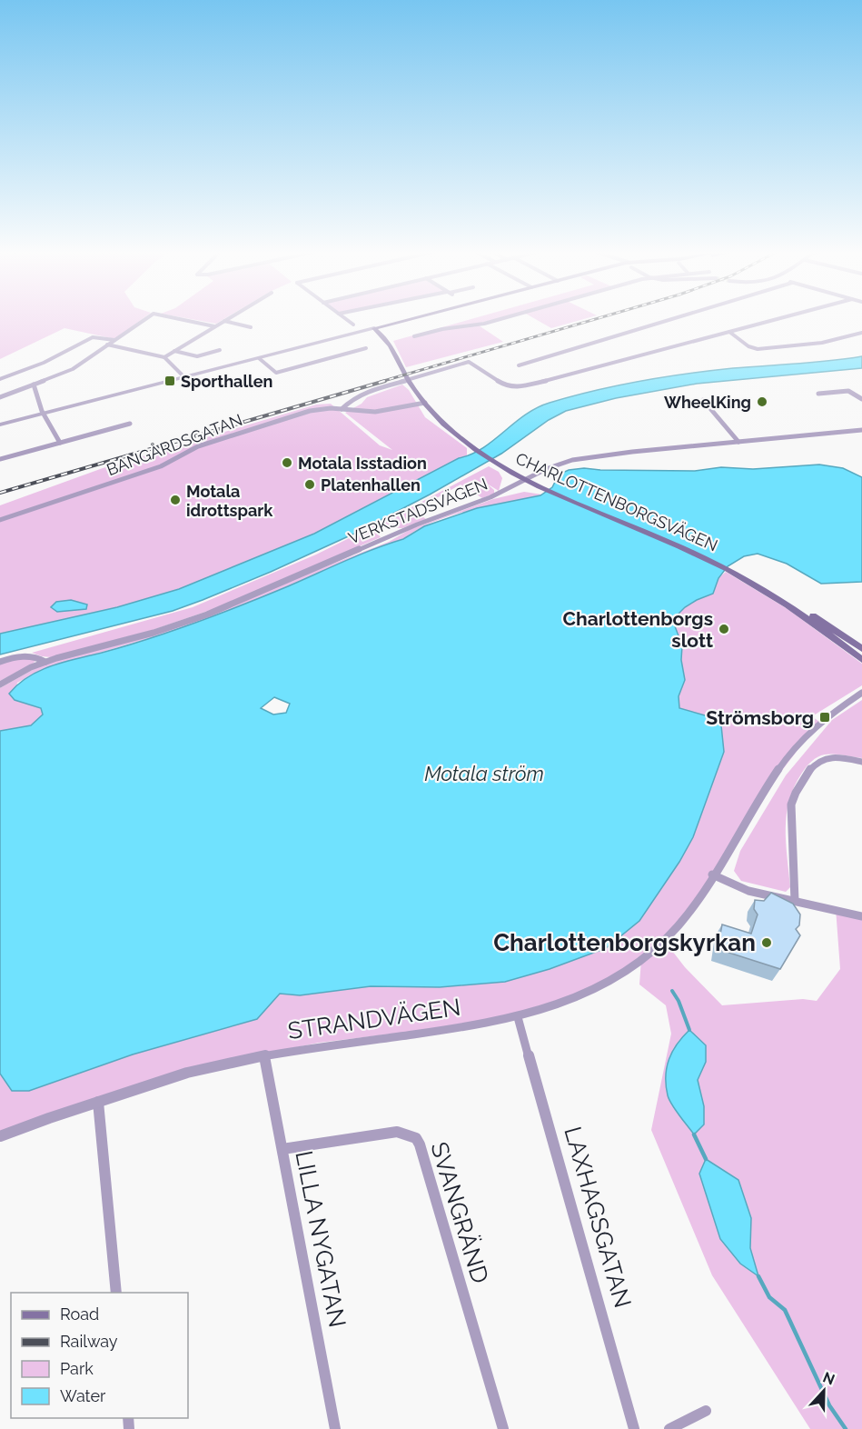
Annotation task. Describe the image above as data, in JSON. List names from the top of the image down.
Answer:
{
  "streets": {
    "main road": ["CHARLOTTENBORGSVÄGEN"],
    "street": [
      "BANGÅRDSGATAN",
      "VERKSTADSVÄGEN",
      "STRANDVÄGEN",
      "SVANGRÄND",
      "LAXHAGSGATAN",
      "LILLA NYGATAN"
    ]
  },
  "crossings": [
    ["BANGÅRDSGATAN", "CHARLOTTENBORGSVÄGEN"],
    ["CHARLOTTENBORGSVÄGEN", "VERKSTADSVÄGEN"],
    ["STRANDVÄGEN", "LAXHAGSGATAN"],
    ["STRANDVÄGEN", "LILLA NYGATAN"],
    ["SVANGRÄND", "LILLA NYGATAN"]
  ],
  "water": ["Motala ström"],
  "places": {
    "transit": ["Sporthallen", "Strömsborg"],
    "other": [
      "WheelKing",
      "Motala Isstadion",
      "Platenhallen",
      "Motala idrottspark",
      "Charlottenborgs slott",
      "Charlottenborgskyrkan"
    ]
  },
  "legend": [
    "Road",
    "Railway",
    "Park",
    "Water"
  ],
  "north": "top"
}
